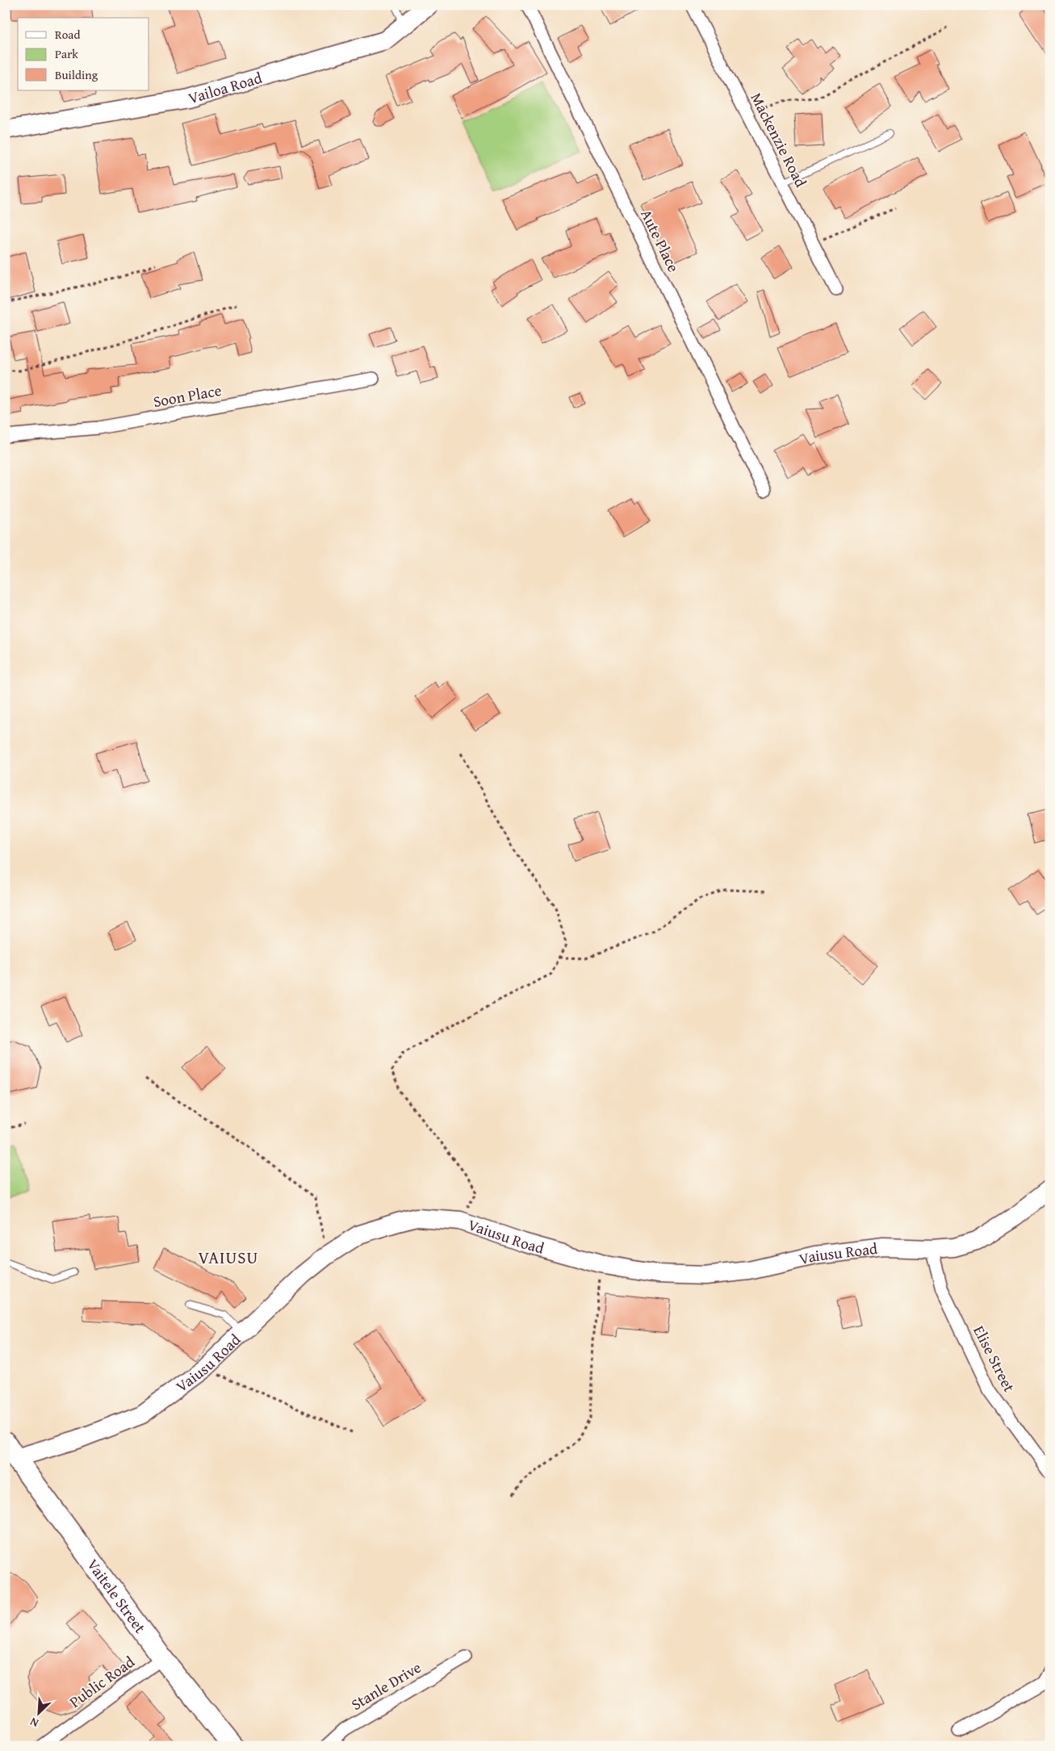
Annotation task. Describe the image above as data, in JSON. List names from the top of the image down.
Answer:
{
  "streets": {
    "main road": ["Vaitele Street"],
    "street": [
      "Vailoa Road",
      "Mackenzie Road",
      "Aute Place",
      "Soon Place",
      "Vaiusu Road",
      "Elise Street",
      "Public Road",
      "Stanle Drive"
    ]
  },
  "crossings": [
    ["Vaiusu Road", "Elise Street"],
    ["Vaiusu Road", "Vaitele Street"],
    ["Vaitele Street", "Public Road"]
  ],
  "districts": ["VAIUSU"],
  "legend": ["Road", "Park", "Building"],
  "north": "bottom left"
}
